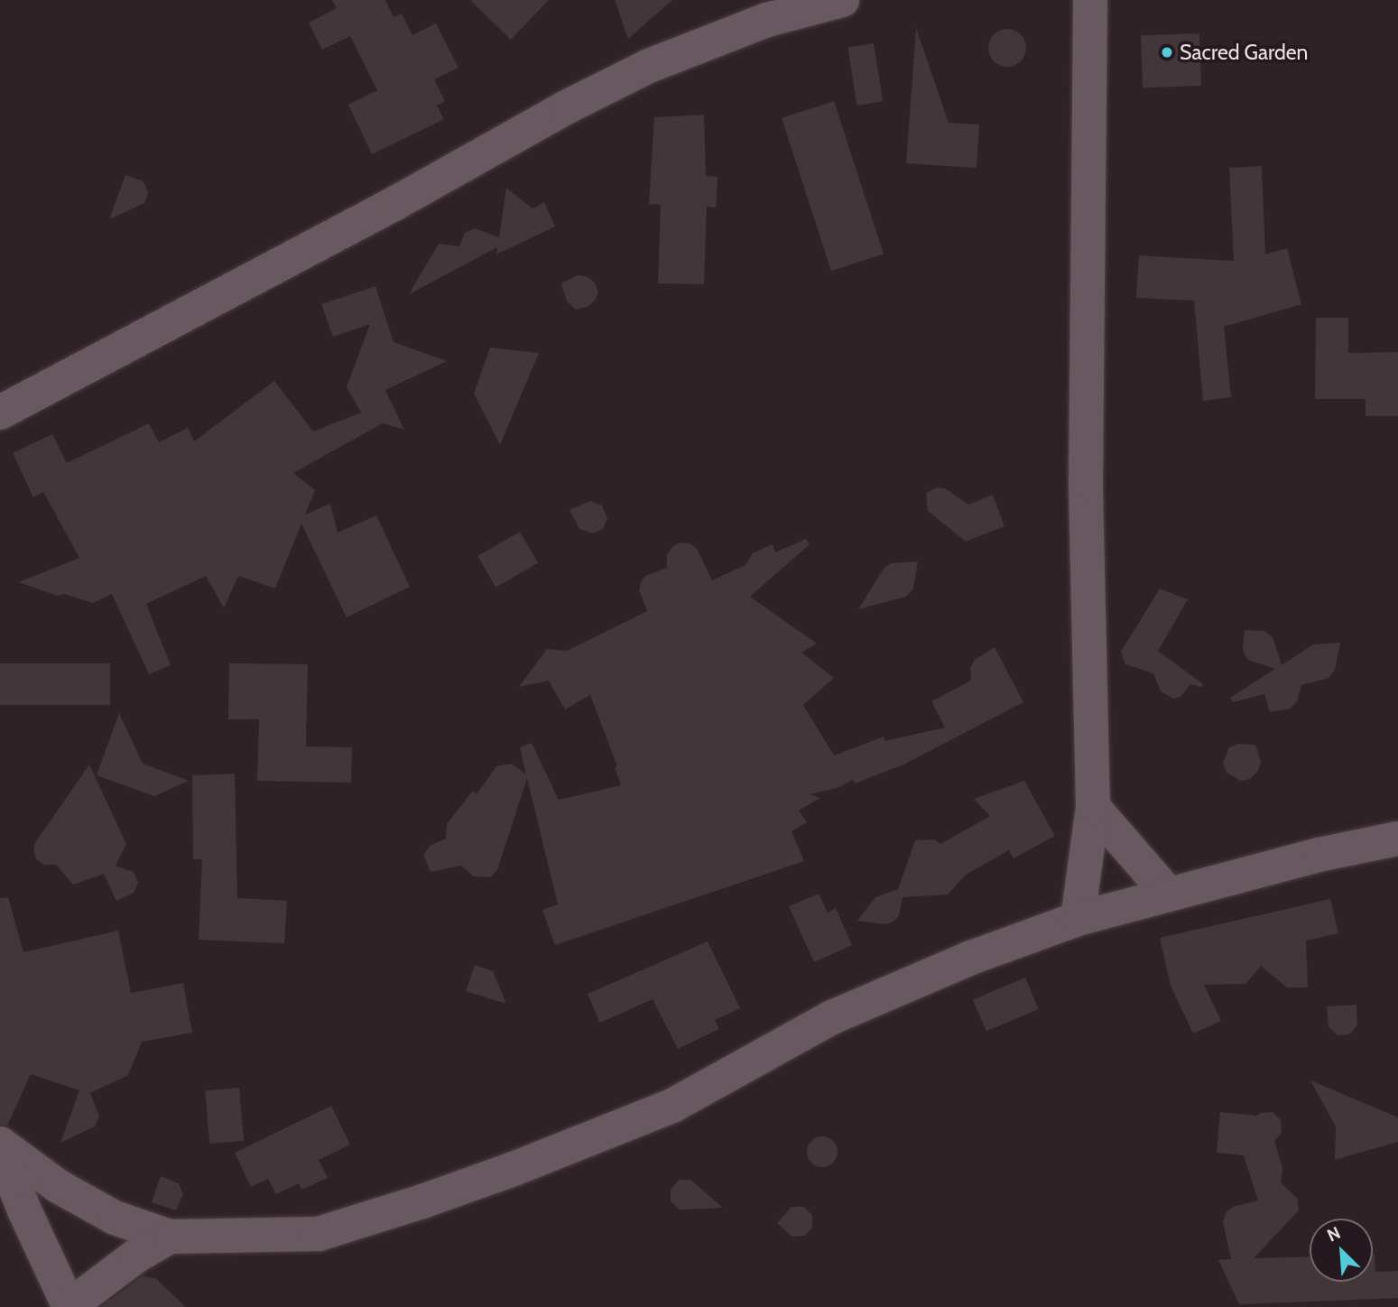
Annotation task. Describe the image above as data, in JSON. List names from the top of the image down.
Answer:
{
  "places": ["Sacred Garden"],
  "north": "top left"
}
